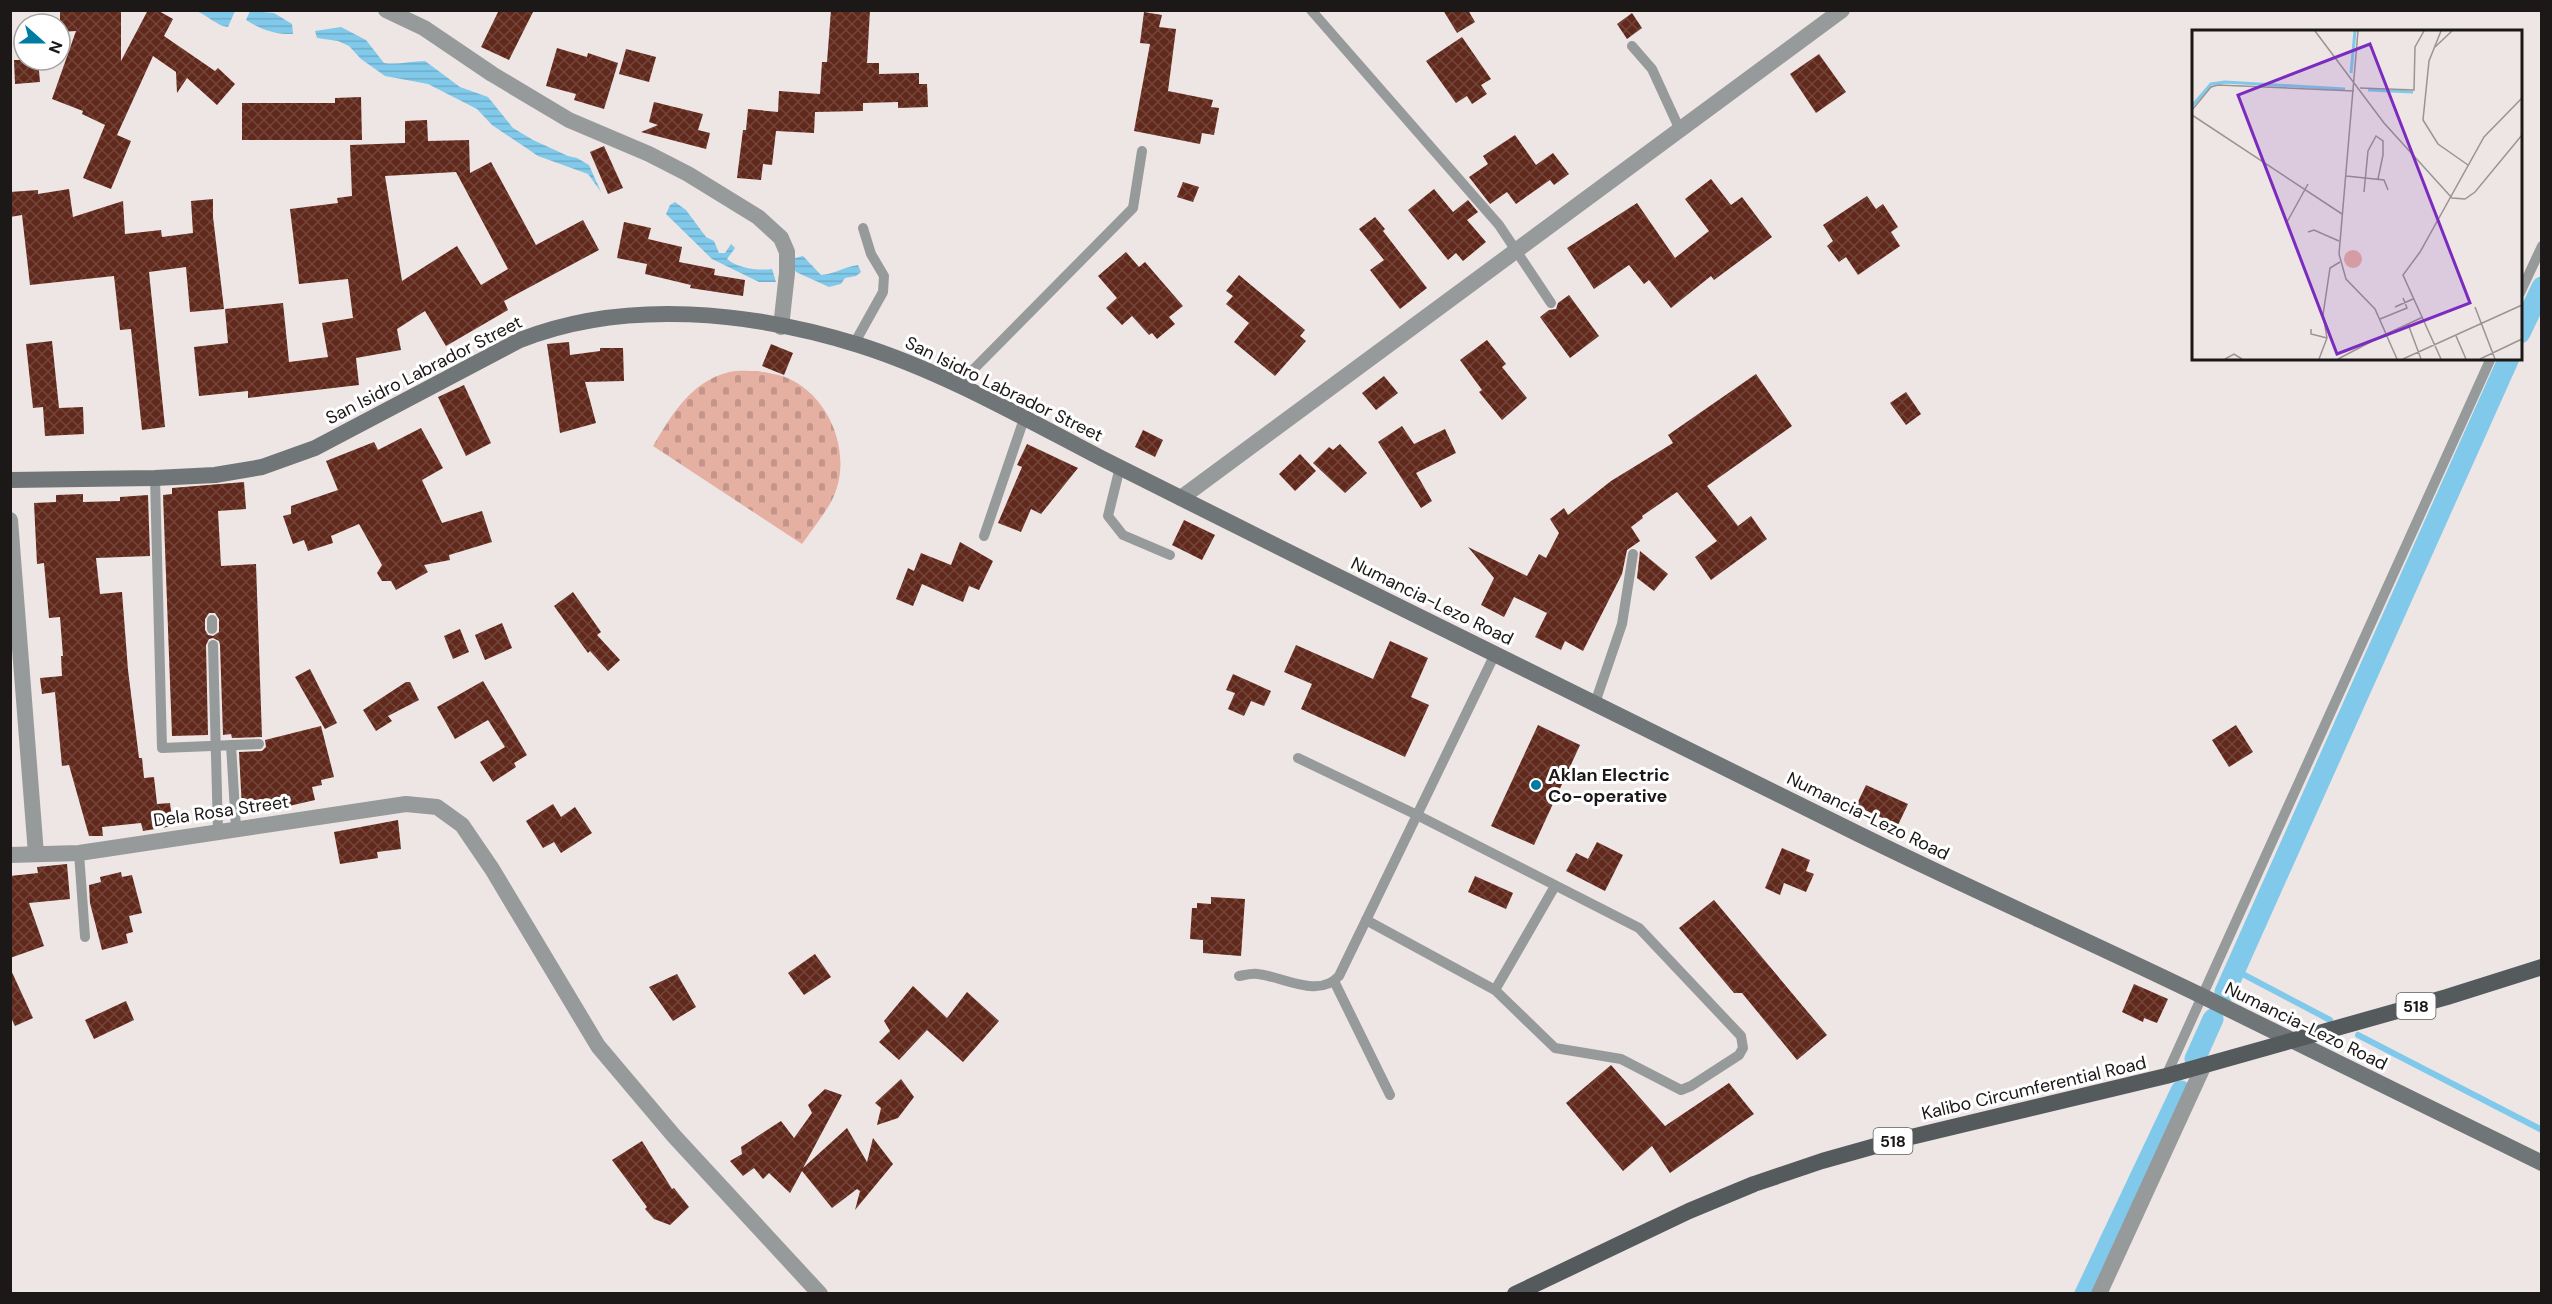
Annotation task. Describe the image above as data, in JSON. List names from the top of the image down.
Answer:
{
  "streets": {
    "main road": [
      "San Isidro Labrador Street",
      "Numancia-Lezo Road",
      "518",
      "Kalibo Circumferential Road"
    ],
    "street": ["Dela Rosa Street"]
  },
  "crossings": [
    ["San Isidro Labrador Street", "Numancia-Lezo Road"],
    ["Numancia-Lezo Road", "Kalibo Circumferential Road"]
  ],
  "places": ["Aklan Electric Co-operative"],
  "north": "right"
}
